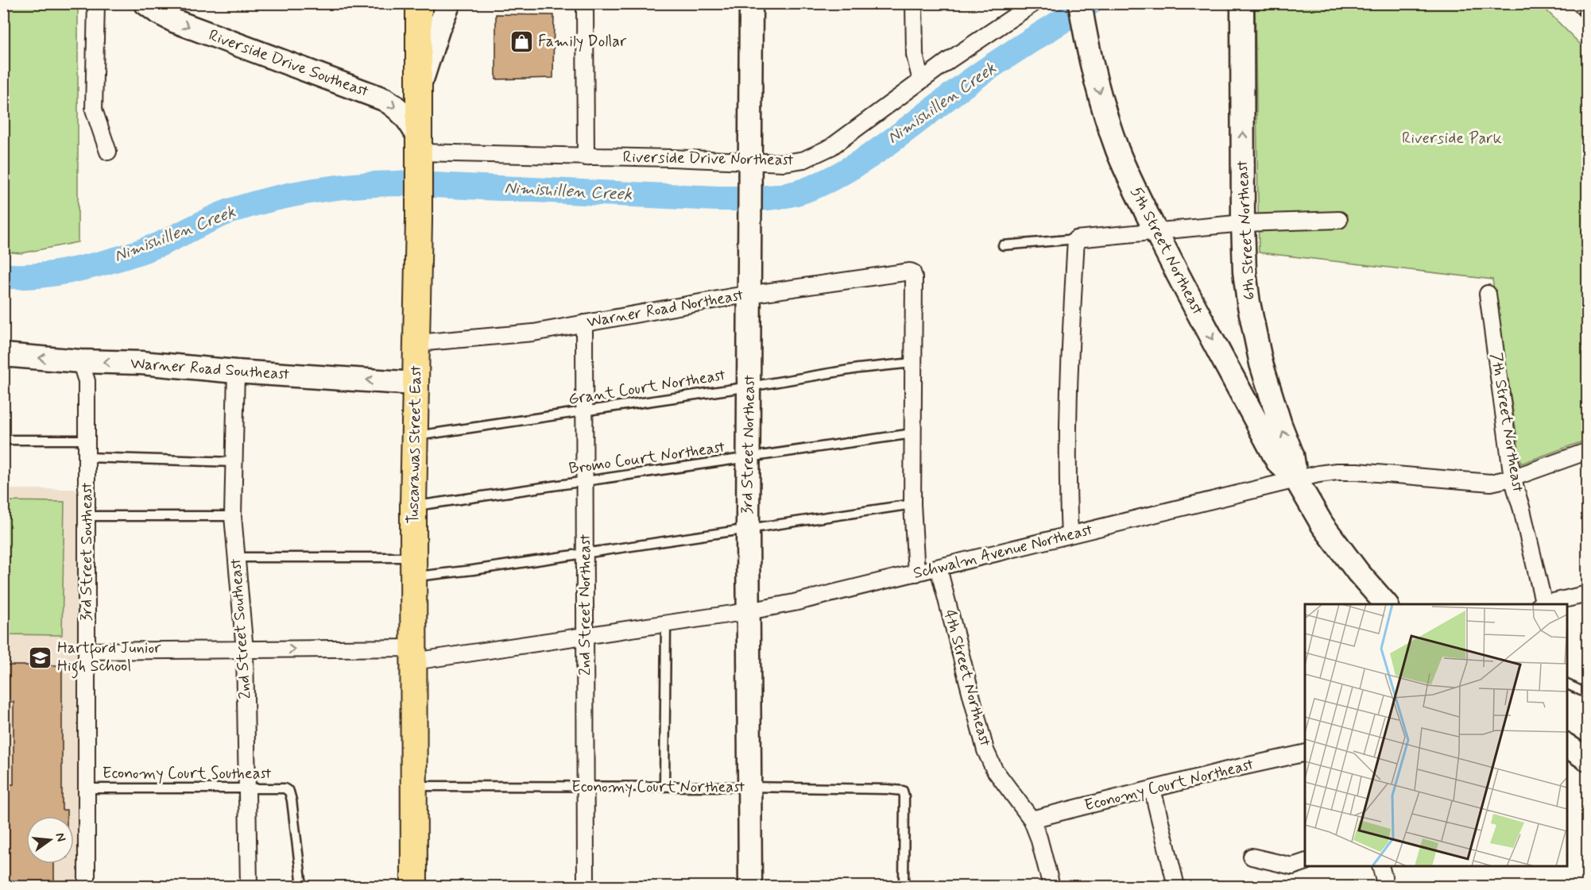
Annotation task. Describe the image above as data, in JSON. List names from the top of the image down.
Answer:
{
  "streets": {
    "main road": ["Tuscarawas Street East"],
    "street": [
      "Riverside Drive Southeast",
      "Riverside Drive Northeast",
      "6th Street Northeast",
      "5th Street Northeast",
      "Warner Road Northeast",
      "Warner Road Southeast",
      "7th Street Northeast",
      "3rd Street Northeast",
      "3rd Street Southeast",
      "Schwalm Avenue Northeast",
      "2nd Street Northeast",
      "2nd Street Southeast",
      "4th Street Northeast",
      "Economy Court Northeast"
    ],
    "lane": ["Grant Court Northeast", "Bromo Court Northeast", "Economy Court Southeast"]
  },
  "crossings": [
    ["Riverside Drive Southeast", "Riverside Drive Northeast"],
    ["Riverside Drive Southeast", "Tuscarawas Street East"],
    ["Riverside Drive Northeast", "Tuscarawas Street East"],
    ["Riverside Drive Northeast", "3rd Street Northeast"],
    ["6th Street Northeast", "5th Street Northeast"],
    ["6th Street Northeast", "Schwalm Avenue Northeast"],
    ["5th Street Northeast", "Schwalm Avenue Northeast"],
    ["Warner Road Northeast", "Grant Court Northeast"],
    ["Warner Road Northeast", "Tuscarawas Street East"],
    ["Warner Road Northeast", "3rd Street Northeast"],
    ["Warner Road Northeast", "2nd Street Northeast"],
    ["Warner Road Southeast", "Tuscarawas Street East"],
    ["Warner Road Southeast", "3rd Street Southeast"],
    ["Warner Road Southeast", "2nd Street Southeast"],
    ["Grant Court Northeast", "Tuscarawas Street East"],
    ["Grant Court Northeast", "3rd Street Northeast"],
    ["Grant Court Northeast", "2nd Street Northeast"],
    ["7th Street Northeast", "Schwalm Avenue Northeast"],
    ["Tuscarawas Street East", "Bromo Court Northeast"],
    ["Tuscarawas Street East", "Schwalm Avenue Northeast"],
    ["Tuscarawas Street East", "Economy Court Northeast"],
    ["3rd Street Northeast", "Bromo Court Northeast"],
    ["3rd Street Northeast", "Schwalm Avenue Northeast"],
    ["3rd Street Northeast", "Economy Court Northeast"],
    ["Bromo Court Northeast", "2nd Street Northeast"],
    ["3rd Street Southeast", "Schwalm Avenue Northeast"],
    ["3rd Street Southeast", "Economy Court Southeast"],
    ["Schwalm Avenue Northeast", "2nd Street Northeast"],
    ["Schwalm Avenue Northeast", "2nd Street Southeast"],
    ["Schwalm Avenue Northeast", "4th Street Northeast"],
    ["2nd Street Northeast", "Economy Court Northeast"],
    ["2nd Street Southeast", "Economy Court Southeast"],
    ["4th Street Northeast", "Economy Court Northeast"]
  ],
  "one_way": ["Riverside Drive Southeast", "Warner Road Southeast"],
  "water": ["Nimishillen Creek"],
  "parks": ["Riverside Park"],
  "places": {
    "shop": ["Family Dollar"],
    "school or university": ["Hartford Junior High School"]
  },
  "north": "right"
}
